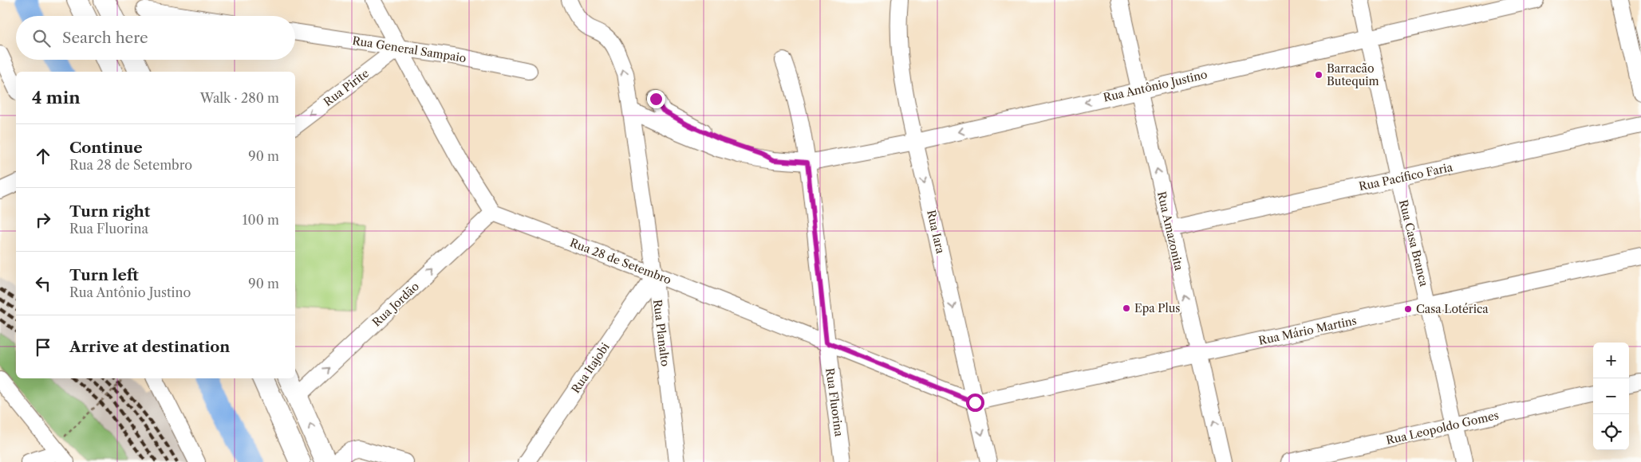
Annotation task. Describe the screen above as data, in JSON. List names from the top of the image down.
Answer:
{
  "streets": {
    "street": [
      "Rua General Sampaio",
      "Rua Antônio Justino",
      "Rua Pirite",
      "Rua Pacífico Faria",
      "Rua Amazonita",
      "Rua Iara",
      "Rua Casa Branca",
      "Rua 28 de Setembro",
      "Rua Jordão",
      "Rua Mário Martins",
      "Rua Planalto",
      "Rua Itajobi",
      "Rua Fluorina",
      "Rua Leopoldo Gomes"
    ]
  },
  "crossings": [
    ["Rua General Sampaio", "Rua Pirite"],
    ["Rua Antônio Justino", "Rua Amazonita"],
    ["Rua Antônio Justino", "Rua Iara"],
    ["Rua Antônio Justino", "Rua Casa Branca"],
    ["Rua Antônio Justino", "Rua Planalto"],
    ["Rua Antônio Justino", "Rua Fluorina"],
    ["Rua Pacífico Faria", "Rua Amazonita"],
    ["Rua Pacífico Faria", "Rua Casa Branca"],
    ["Rua Amazonita", "Rua Mário Martins"],
    ["Rua Iara", "Rua 28 de Setembro"],
    ["Rua Iara", "Rua Mário Martins"],
    ["Rua Casa Branca", "Rua Mário Martins"],
    ["Rua Casa Branca", "Rua Leopoldo Gomes"],
    ["Rua 28 de Setembro", "Rua Jordão"],
    ["Rua 28 de Setembro", "Rua Mário Martins"],
    ["Rua 28 de Setembro", "Rua Planalto"],
    ["Rua 28 de Setembro", "Rua Itajobi"],
    ["Rua 28 de Setembro", "Rua Fluorina"],
    ["Rua Planalto", "Rua Itajobi"]
  ],
  "one_way": [
    "Rua Pirite",
    "Rua Amazonita",
    "Rua Iara",
    "Rua Jordão"
  ],
  "places": ["Barracão Butequim", "Epa Plus", "Casa Lotérica"],
  "page": {
    "search": "Search here",
    "heading": ["4 min", "Walk · 280 m"],
    "list": [
      ["Continue", "Rua 28 de Setembro", "90 m"],
      ["Turn right", "Rua Fluorina", "100 m"],
      ["Turn left", "Rua Antônio Justino", "90 m"],
      "Arrive at destination"
    ],
    "map_buttons": ["+", "−"]
  }
}
